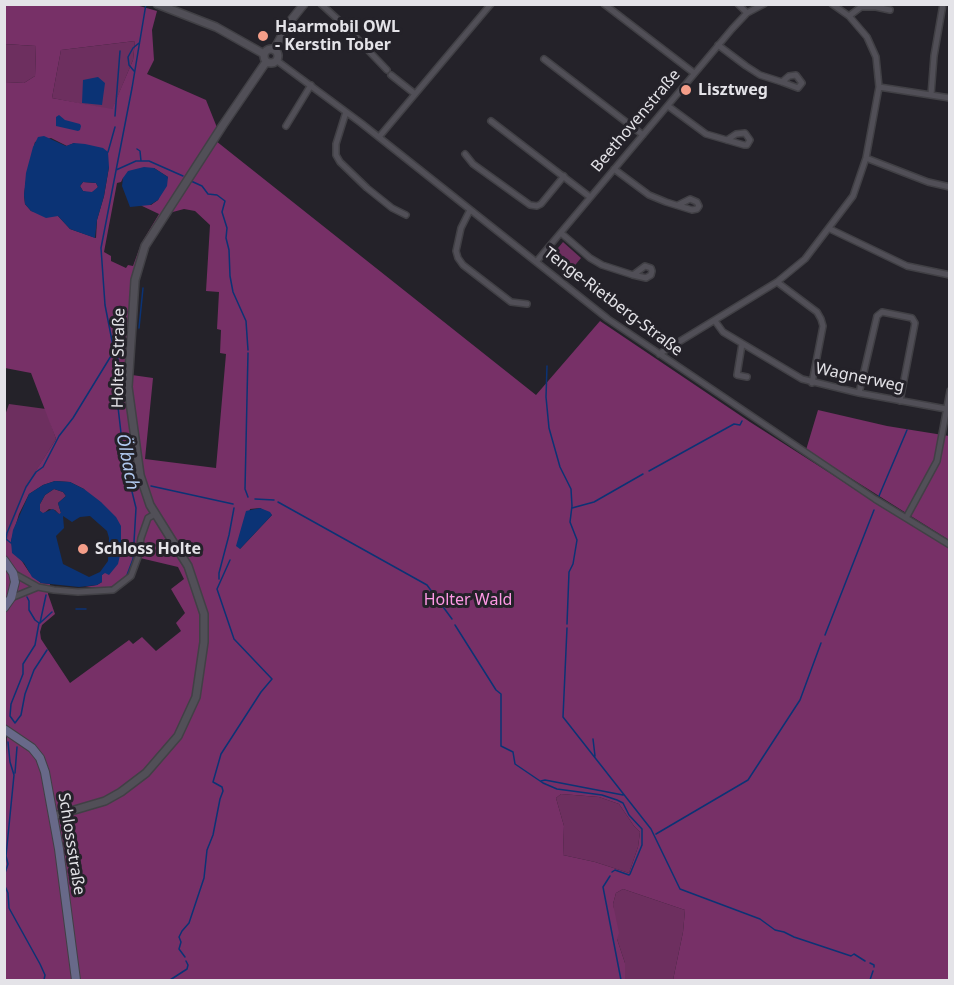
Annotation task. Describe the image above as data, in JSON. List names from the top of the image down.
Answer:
{
  "streets": {
    "main road": ["Schlossstraße"],
    "street": [
      "Beethovenstraße",
      "Tenge-Rietberg-Straße",
      "Holter Straße",
      "Wagnerweg"
    ]
  },
  "crossings": [
    ["Beethovenstraße", "Tenge-Rietberg-Straße"],
    ["Tenge-Rietberg-Straße", "Holter Straße"],
    ["Holter Straße", "Schlossstraße"]
  ],
  "water": ["Ölbach"],
  "parks": ["Holter Wald"],
  "places": ["Haarmobil OWL - Kerstin Tober", "Lisztweg", "Schloss Holte"]
}
